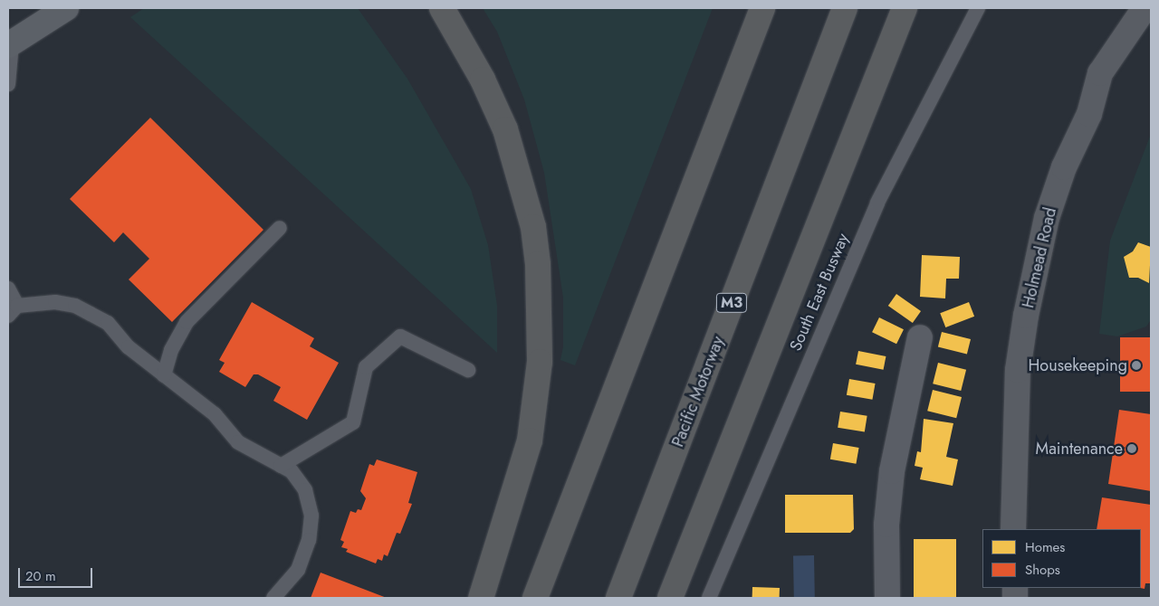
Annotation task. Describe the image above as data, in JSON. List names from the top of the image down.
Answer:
{
  "streets": {
    "highway": ["M3", "Pacific Motorway"],
    "street": ["Holmead Road"],
    "lane": ["South East Busway"]
  },
  "places": ["Housekeeping", "Maintenance"],
  "legend": ["Homes", "Shops"],
  "scale_bar": "20 m"
}
